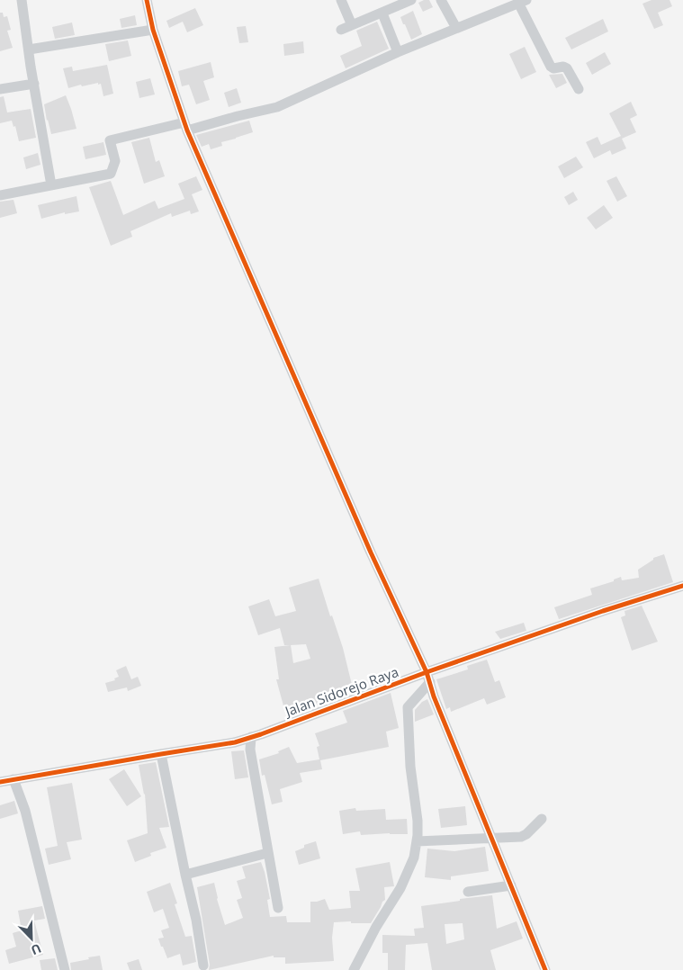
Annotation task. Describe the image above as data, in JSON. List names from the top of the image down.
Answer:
{
  "streets": {
    "street": ["Jalan Sidorejo Raya"]
  },
  "north": "bottom right"
}
